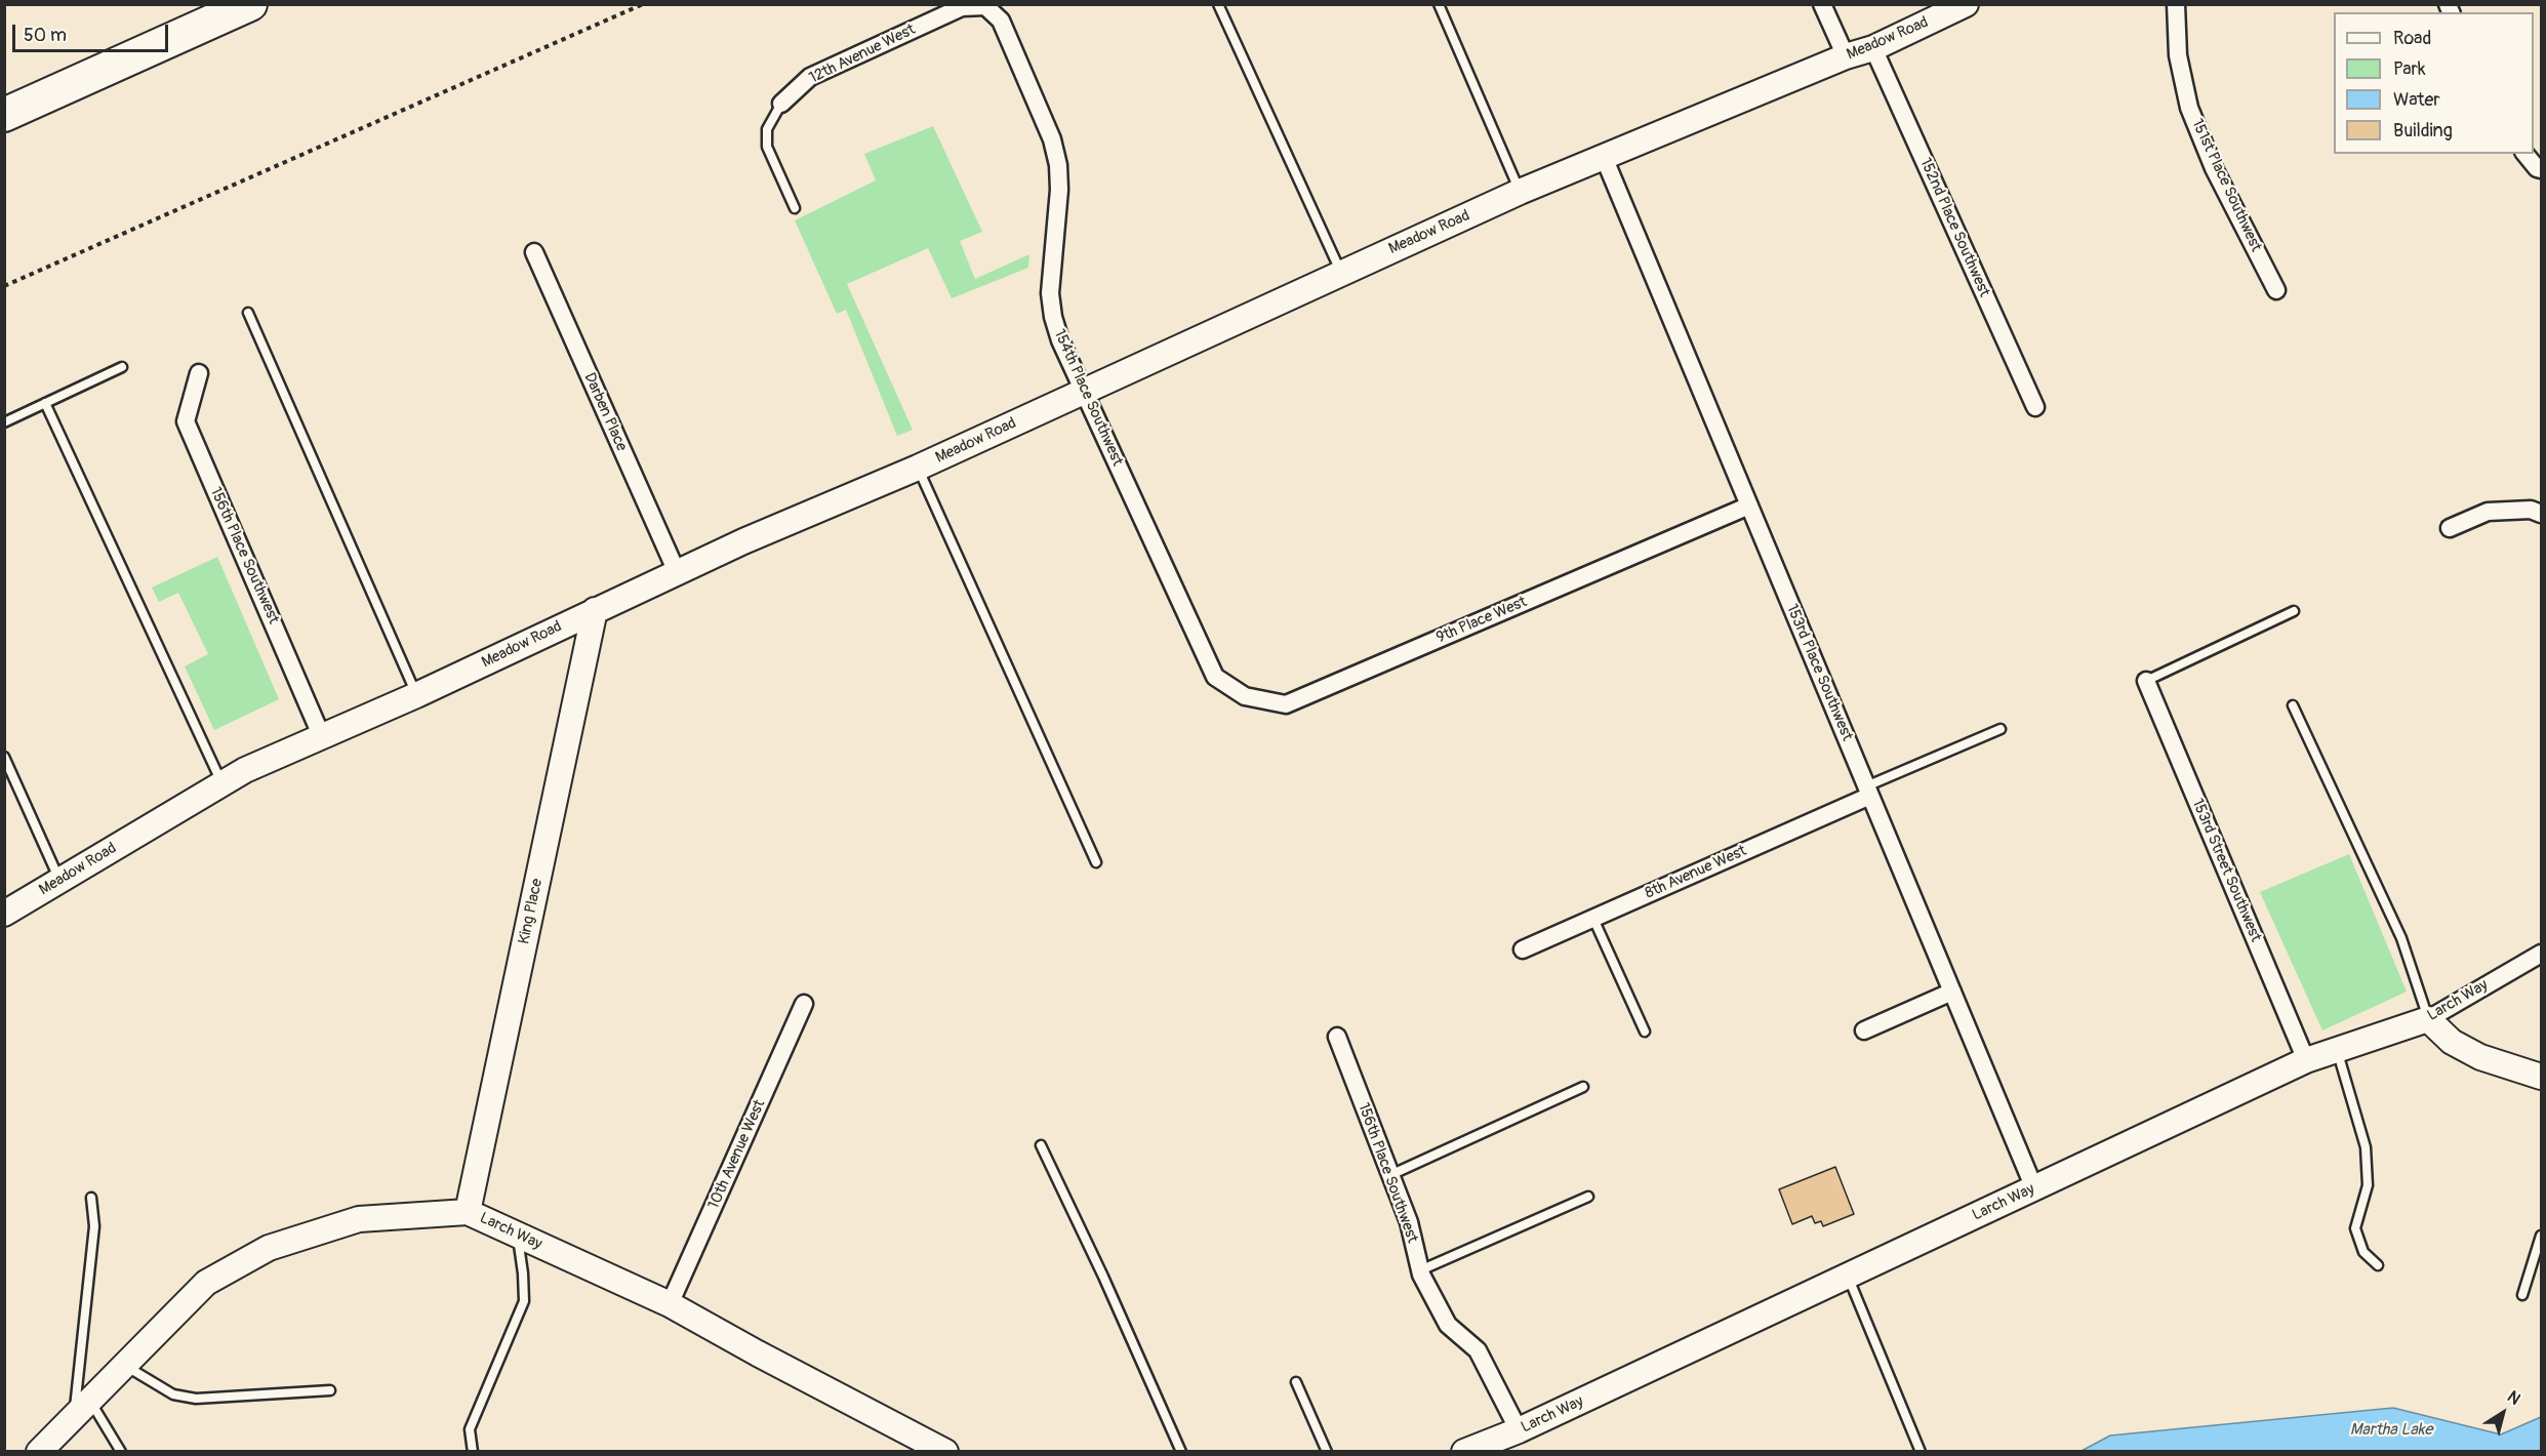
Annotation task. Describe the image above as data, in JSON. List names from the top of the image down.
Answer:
{
  "streets": {
    "street": [
      "Meadow Road",
      "12th Avenue West",
      "151st Place Southwest",
      "152nd Place Southwest",
      "154th Place Southwest",
      "Darben Place",
      "156th Place Southwest",
      "9th Place West",
      "153rd Place Southwest",
      "153rd Street Southwest",
      "8th Avenue West",
      "King Place",
      "Larch Way",
      "10th Avenue West"
    ]
  },
  "crossings": [
    ["Meadow Road", "152nd Place Southwest"],
    ["Meadow Road", "154th Place Southwest"],
    ["Meadow Road", "Darben Place"],
    ["Meadow Road", "156th Place Southwest"],
    ["Meadow Road", "153rd Place Southwest"],
    ["Meadow Road", "King Place"],
    ["12th Avenue West", "154th Place Southwest"],
    ["154th Place Southwest", "9th Place West"],
    ["156th Place Southwest", "Larch Way"],
    ["9th Place West", "153rd Place Southwest"],
    ["153rd Place Southwest", "8th Avenue West"],
    ["153rd Place Southwest", "Larch Way"],
    ["153rd Street Southwest", "Larch Way"],
    ["King Place", "Larch Way"],
    ["Larch Way", "10th Avenue West"]
  ],
  "water": ["Martha Lake"],
  "legend": [
    "Road",
    "Park",
    "Water",
    "Building"
  ],
  "scale_bar": "50 m",
  "north": "top right"
}
